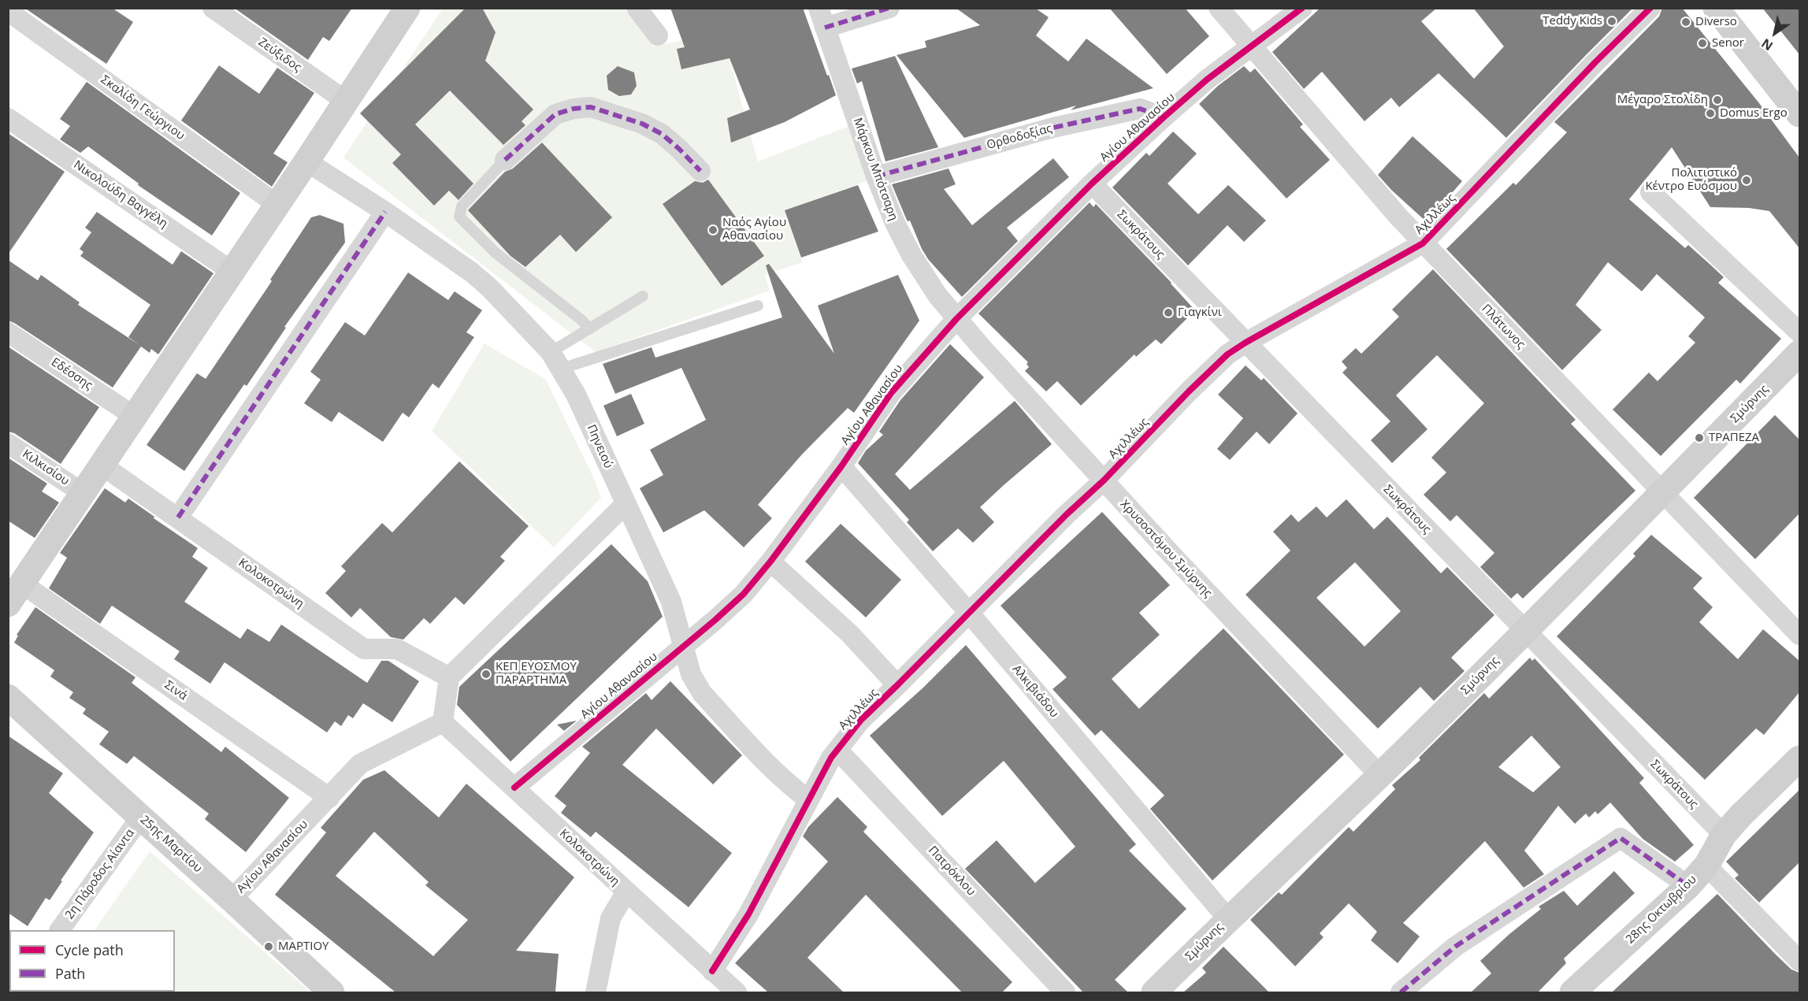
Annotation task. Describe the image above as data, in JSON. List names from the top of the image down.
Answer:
{
  "streets": {
    "street": [
      "Ζεύξιδος",
      "Σκαλίδη Γεώργιου",
      "Αγίου Αθανασίου",
      "Ορθοδοξίας",
      "Μάρκου Μπότσαρη",
      "Νικολούδη Βαγγέλη",
      "Αχιλλέως",
      "Σωκράτους",
      "Πλάτωνος",
      "Εδέσσης",
      "Σμύρνης",
      "Πηνειού",
      "Κιλκισίου",
      "Χρυσοστόμου Σμύρνης",
      "Κολοκοτρώνη",
      "Σινά",
      "Αλκιβιάδου",
      "25ης Μαρτίου",
      "Πατρόκλου",
      "2η Πάροδος Αίαντα",
      "28ης Οκτωβρίου"
    ]
  },
  "crossings": [
    ["Αγίου Αθανασίου", "Ορθοδοξίας"],
    ["Αγίου Αθανασίου", "Μάρκου Μπότσαρη"],
    ["Αγίου Αθανασίου", "Σωκράτους"],
    ["Αγίου Αθανασίου", "Πλάτωνος"],
    ["Αγίου Αθανασίου", "Πηνειού"],
    ["Αγίου Αθανασίου", "Χρυσοστόμου Σμύρνης"],
    ["Αγίου Αθανασίου", "Κολοκοτρώνη"],
    ["Αγίου Αθανασίου", "Σινά"],
    ["Αγίου Αθανασίου", "Αλκιβιάδου"],
    ["Αγίου Αθανασίου", "25ης Μαρτίου"],
    ["Ορθοδοξίας", "Μάρκου Μπότσαρη"],
    ["Μάρκου Μπότσαρη", "Χρυσοστόμου Σμύρνης"],
    ["Αχιλλέως", "Σωκράτους"],
    ["Αχιλλέως", "Πλάτωνος"],
    ["Αχιλλέως", "Πηνειού"],
    ["Αχιλλέως", "Χρυσοστόμου Σμύρνης"],
    ["Αχιλλέως", "Κολοκοτρώνη"],
    ["Αχιλλέως", "Αλκιβιάδου"],
    ["Αχιλλέως", "Πατρόκλου"],
    ["Σωκράτους", "Σμύρνης"],
    ["Σωκράτους", "28ης Οκτωβρίου"],
    ["Πλάτωνος", "Σμύρνης"],
    ["Σμύρνης", "Χρυσοστόμου Σμύρνης"],
    ["Σμύρνης", "Αλκιβιάδου"],
    ["25ης Μαρτίου", "2η Πάροδος Αίαντα"]
  ],
  "places": [
    "Teddy Kids",
    "Diverso",
    "Senor",
    "Μέγαρο Στολίδη",
    "Domus Ergo",
    "Πολιτιστικό Κέντρο Ευόσμου",
    "Ναός Αγίου Αθανασίου",
    "Γιαγκίνι",
    "ΤΡΑΠΕΖΑ",
    "ΚΕΠ ΕΥΟΣΜΟΥ ΠΑΡΑΡΤΗΜΑ",
    "ΜΑΡΤΙΟΥ"
  ],
  "legend": ["Cycle path", "Path"],
  "north": "bottom left"
}
